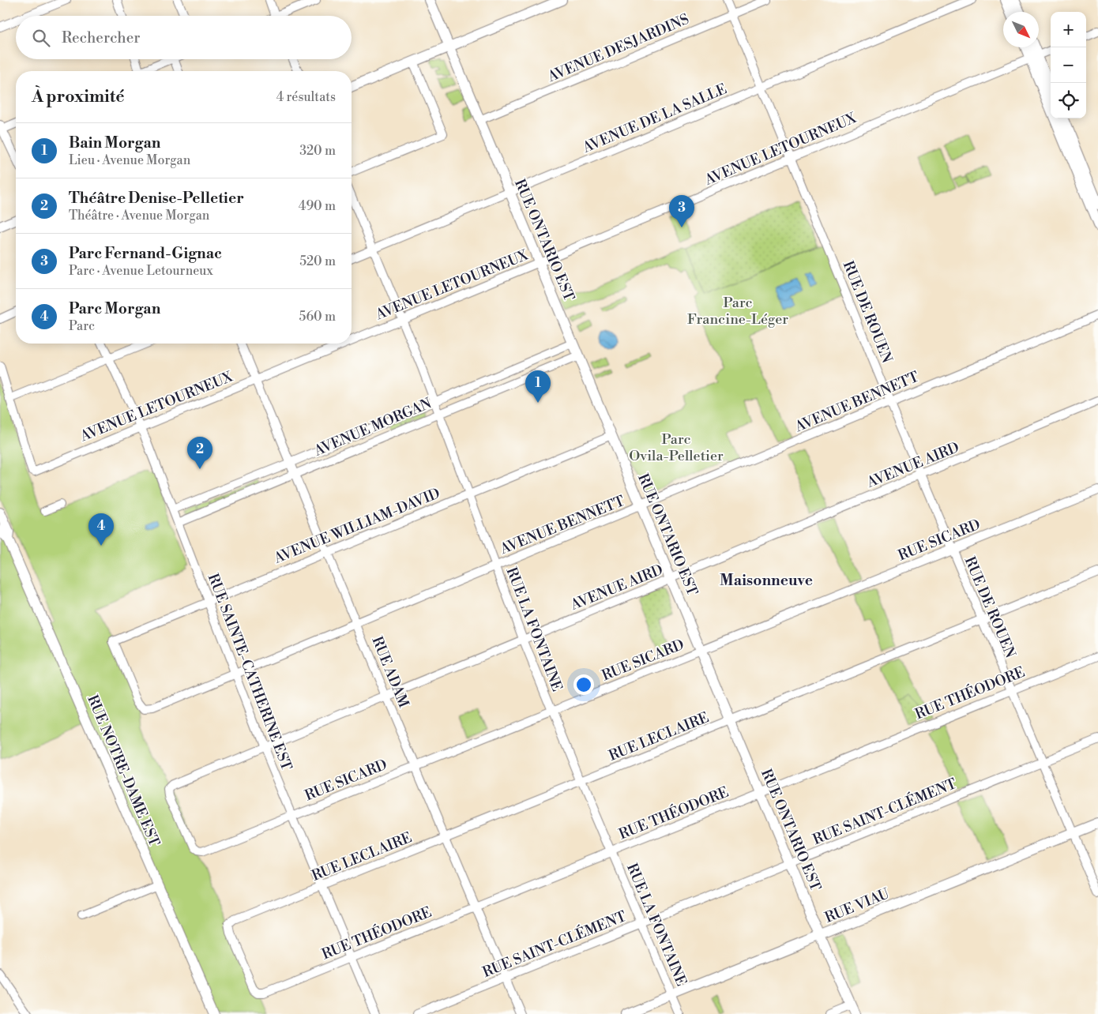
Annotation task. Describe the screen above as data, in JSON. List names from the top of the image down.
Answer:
{
  "streets": {
    "main road": ["RUE ONTARIO EST", "RUE NOTRE-DAME EST", "RUE VIAU"],
    "street": [
      "AVENUE DESJARDINS",
      "AVENUE DE LA SALLE",
      "AVENUE LETOURNEUX",
      "RUE DE ROUEN",
      "AVENUE BENNETT",
      "AVENUE MORGAN",
      "AVENUE AIRD",
      "AVENUE WILLIAM-DAVID",
      "RUE SICARD",
      "RUE LA FONTAINE",
      "RUE SAINTE-CATHERINE EST",
      "RUE ADAM",
      "RUE THÉODORE",
      "RUE LECLAIRE",
      "RUE SAINT-CLÉMENT"
    ]
  },
  "crossings": [
    ["AVENUE DESJARDINS", "RUE ONTARIO EST"],
    ["AVENUE DESJARDINS", "RUE DE ROUEN"],
    ["AVENUE DE LA SALLE", "RUE ONTARIO EST"],
    ["AVENUE DE LA SALLE", "RUE DE ROUEN"],
    ["AVENUE DE LA SALLE", "RUE LA FONTAINE"],
    ["AVENUE LETOURNEUX", "RUE ONTARIO EST"],
    ["AVENUE LETOURNEUX", "RUE DE ROUEN"],
    ["AVENUE LETOURNEUX", "RUE LA FONTAINE"],
    ["AVENUE LETOURNEUX", "RUE SAINTE-CATHERINE EST"],
    ["AVENUE LETOURNEUX", "RUE ADAM"],
    ["RUE ONTARIO EST", "AVENUE BENNETT"],
    ["RUE ONTARIO EST", "AVENUE MORGAN"],
    ["RUE ONTARIO EST", "AVENUE AIRD"],
    ["RUE ONTARIO EST", "AVENUE WILLIAM-DAVID"],
    ["RUE ONTARIO EST", "RUE SICARD"],
    ["RUE ONTARIO EST", "RUE THÉODORE"],
    ["RUE ONTARIO EST", "RUE LECLAIRE"],
    ["RUE ONTARIO EST", "RUE SAINT-CLÉMENT"],
    ["RUE ONTARIO EST", "RUE VIAU"],
    ["RUE DE ROUEN", "AVENUE BENNETT"],
    ["RUE DE ROUEN", "AVENUE AIRD"],
    ["RUE DE ROUEN", "RUE SICARD"],
    ["RUE DE ROUEN", "RUE THÉODORE"],
    ["RUE DE ROUEN", "RUE LECLAIRE"],
    ["RUE DE ROUEN", "RUE SAINT-CLÉMENT"],
    ["RUE DE ROUEN", "RUE VIAU"],
    ["AVENUE BENNETT", "AVENUE WILLIAM-DAVID"],
    ["AVENUE BENNETT", "RUE LA FONTAINE"],
    ["AVENUE BENNETT", "RUE SAINTE-CATHERINE EST"],
    ["AVENUE BENNETT", "RUE ADAM"],
    ["AVENUE MORGAN", "RUE LA FONTAINE"],
    ["AVENUE MORGAN", "RUE SAINTE-CATHERINE EST"],
    ["AVENUE MORGAN", "RUE ADAM"],
    ["AVENUE AIRD", "RUE SICARD"],
    ["AVENUE AIRD", "RUE LA FONTAINE"],
    ["AVENUE AIRD", "RUE SAINTE-CATHERINE EST"],
    ["AVENUE AIRD", "RUE ADAM"],
    ["AVENUE WILLIAM-DAVID", "RUE LA FONTAINE"],
    ["AVENUE WILLIAM-DAVID", "RUE SAINTE-CATHERINE EST"],
    ["AVENUE WILLIAM-DAVID", "RUE ADAM"],
    ["RUE SICARD", "RUE LA FONTAINE"],
    ["RUE SICARD", "RUE SAINTE-CATHERINE EST"],
    ["RUE SICARD", "RUE ADAM"],
    ["RUE LA FONTAINE", "RUE THÉODORE"],
    ["RUE LA FONTAINE", "RUE LECLAIRE"],
    ["RUE LA FONTAINE", "RUE SAINT-CLÉMENT"],
    ["RUE LA FONTAINE", "RUE VIAU"],
    ["RUE SAINTE-CATHERINE EST", "RUE THÉODORE"],
    ["RUE SAINTE-CATHERINE EST", "RUE LECLAIRE"],
    ["RUE ADAM", "RUE THÉODORE"],
    ["RUE ADAM", "RUE LECLAIRE"],
    ["RUE ADAM", "RUE SAINT-CLÉMENT"],
    ["RUE THÉODORE", "RUE LECLAIRE"]
  ],
  "districts": ["Maisonneuve"],
  "parks": ["Parc Francine-Léger", "Parc Ovila-Pelletier"],
  "north": "bottom right",
  "page": {
    "map_buttons": ["+", "−"],
    "search": "Rechercher",
    "heading": ["À proximité", "4 résultats"],
    "list": [
      {
        "mark": "1",
        "name": "Bain Morgan",
        "note": "Lieu · Avenue Morgan",
        "value": "320 m"
      },
      {
        "mark": "2",
        "name": "Théâtre Denise-Pelletier",
        "note": "Théâtre · Avenue Morgan",
        "value": "490 m"
      },
      {
        "mark": "3",
        "name": "Parc Fernand-Gignac",
        "note": "Parc · Avenue Letourneux",
        "value": "520 m"
      },
      {
        "mark": "4",
        "name": "Parc Morgan",
        "note": "Parc",
        "value": "560 m"
      }
    ],
    "pins": [
      "3",
      "1",
      "2",
      "4"
    ]
  }
}
